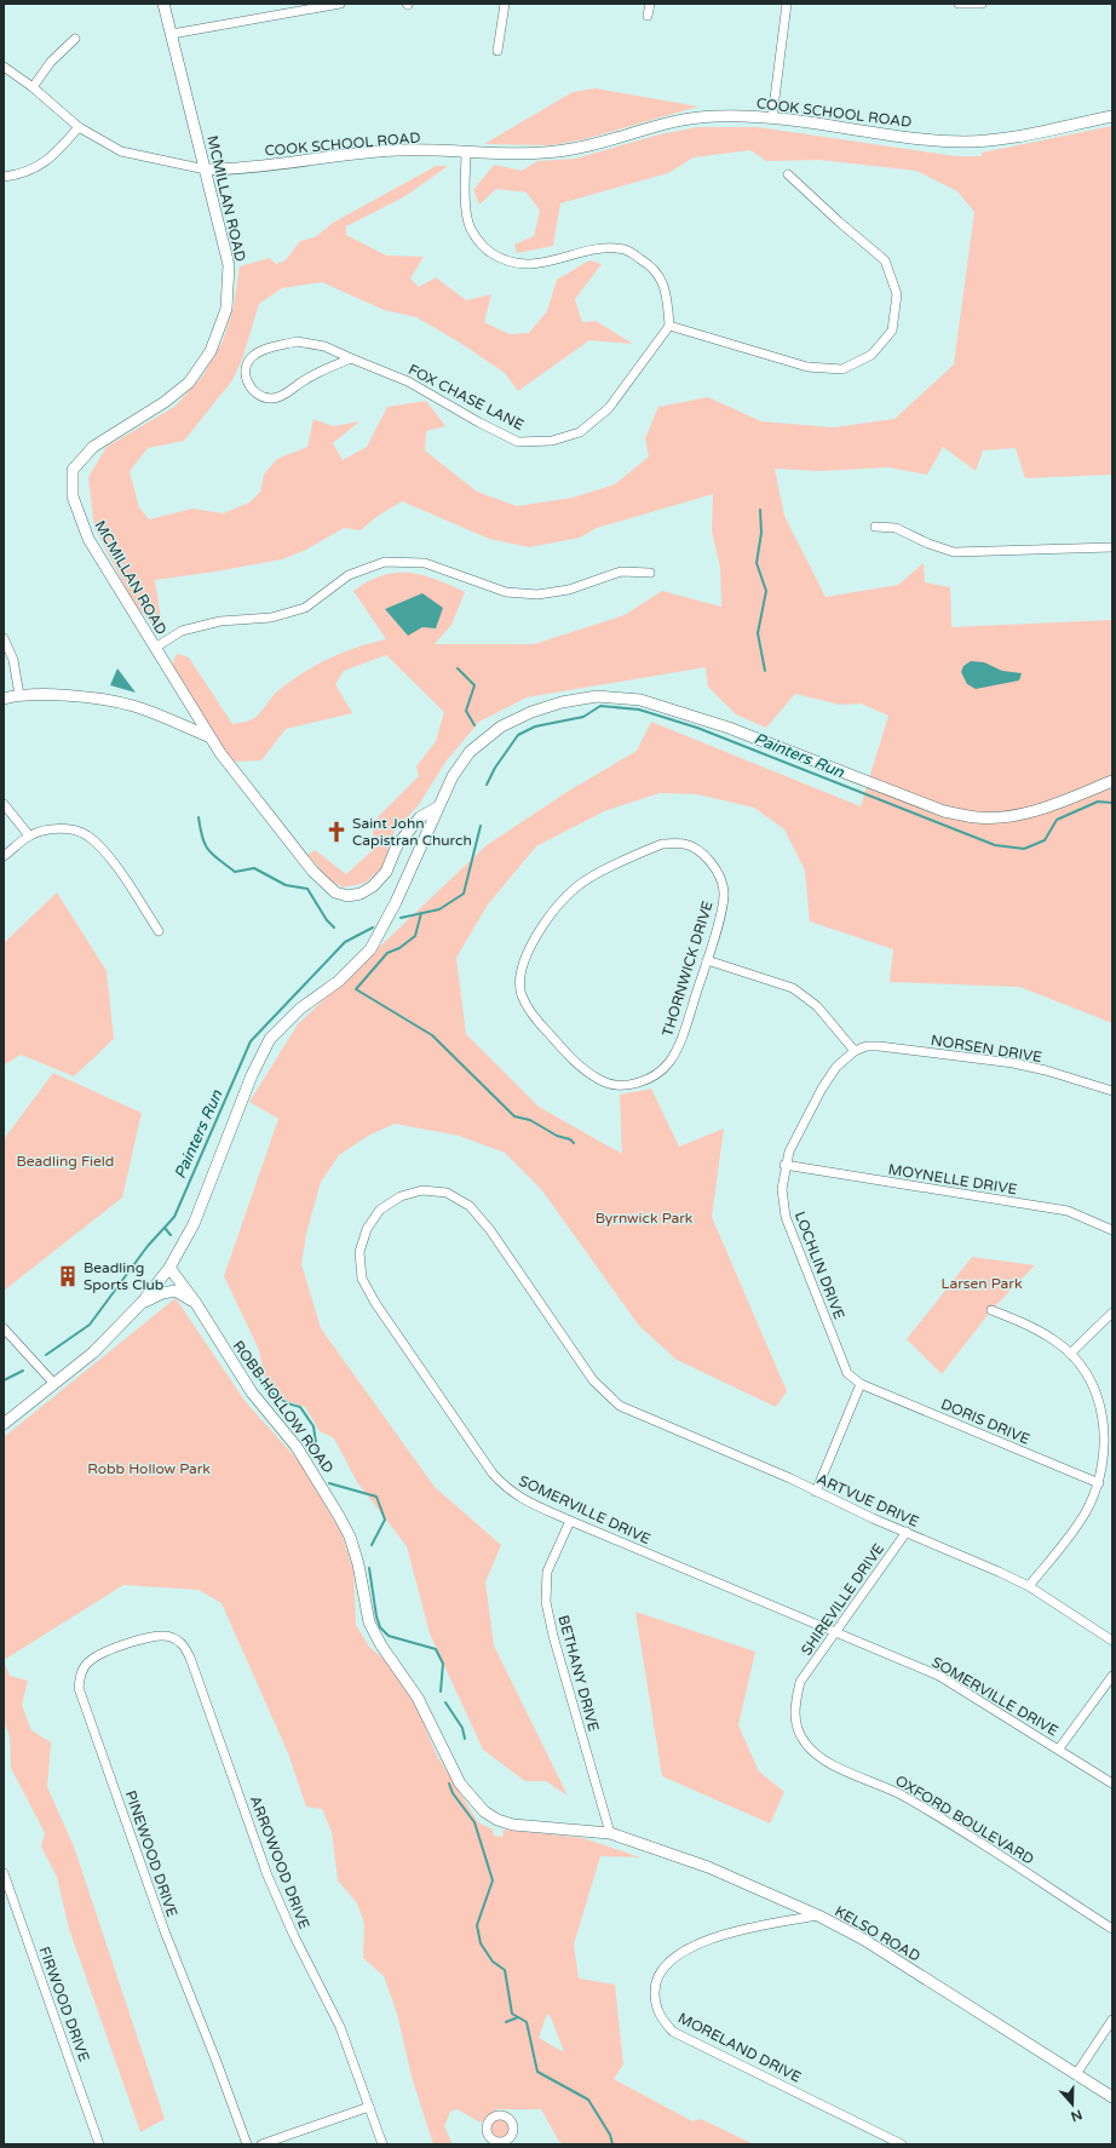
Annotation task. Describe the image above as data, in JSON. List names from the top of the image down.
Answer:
{
  "streets": {
    "street": [
      "COOK SCHOOL ROAD",
      "MCMILLAN ROAD",
      "FOX CHASE LANE",
      "THORNWICK DRIVE",
      "NORSEN DRIVE",
      "MOYNELLE DRIVE",
      "LOCHLIN DRIVE",
      "ROBB HOLLOW ROAD",
      "DORIS DRIVE",
      "ARTVUE DRIVE",
      "SOMERVILLE DRIVE",
      "SHIREVILLE DRIVE",
      "BETHANY DRIVE",
      "OXFORD BOULEVARD",
      "PINEWOOD DRIVE",
      "ARROWOOD DRIVE",
      "KELSO ROAD",
      "FIRWOOD DRIVE",
      "MORELAND DRIVE"
    ]
  },
  "crossings": [
    ["COOK SCHOOL ROAD", "MCMILLAN ROAD"],
    ["NORSEN DRIVE", "LOCHLIN DRIVE"],
    ["MOYNELLE DRIVE", "LOCHLIN DRIVE"],
    ["LOCHLIN DRIVE", "DORIS DRIVE"],
    ["ROBB HOLLOW ROAD", "BETHANY DRIVE"],
    ["ROBB HOLLOW ROAD", "KELSO ROAD"],
    ["ARTVUE DRIVE", "SOMERVILLE DRIVE"],
    ["ARTVUE DRIVE", "SHIREVILLE DRIVE"],
    ["SOMERVILLE DRIVE", "SHIREVILLE DRIVE"],
    ["SOMERVILLE DRIVE", "BETHANY DRIVE"],
    ["SHIREVILLE DRIVE", "OXFORD BOULEVARD"],
    ["BETHANY DRIVE", "KELSO ROAD"],
    ["PINEWOOD DRIVE", "ARROWOOD DRIVE"],
    ["KELSO ROAD", "MORELAND DRIVE"]
  ],
  "water": ["Painters Run"],
  "parks": [
    "Beadling Field",
    "Byrnwick Park",
    "Larsen Park",
    "Robb Hollow Park"
  ],
  "places": {
    "church": ["Saint John Capistran Church"],
    "building": ["Beadling Sports Club"]
  },
  "north": "bottom"
}
